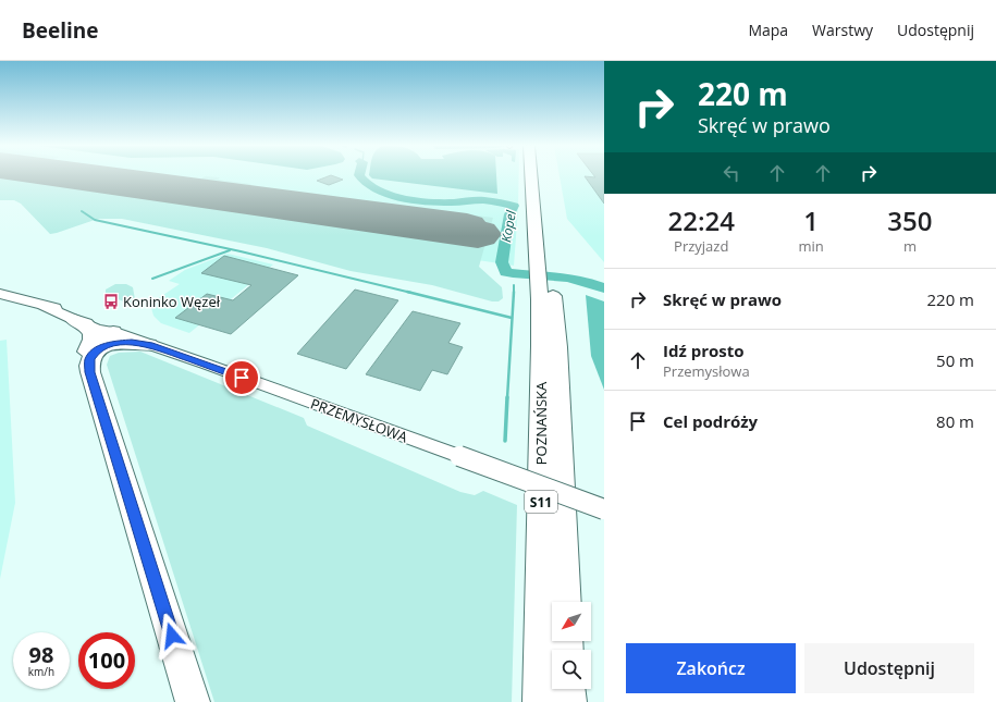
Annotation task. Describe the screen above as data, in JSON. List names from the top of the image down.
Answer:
{
  "streets": {
    "highway": ["POZNAŃSKA", "S11"],
    "street": ["PRZEMYSŁOWA"]
  },
  "water": ["Kopel"],
  "places": {
    "bus stop": ["Koninko Węzeł"]
  },
  "north": "bottom left",
  "page": {
    "header": "Beeline",
    "nav": ["Mapa", "Warstwy", "Udostępnij"],
    "turn": ["220 m", "Skręć w prawo"],
    "eta": [
      "22:24",
      "Przyjazd",
      "1",
      "min",
      "350",
      "m"
    ],
    "list": [
      {
        "name": "Skręć w prawo",
        "value": "220 m"
      },
      {
        "name": "Idź prosto",
        "note": "Przemysłowa",
        "value": "50 m"
      },
      {
        "name": "Cel podróży",
        "value": "80 m"
      }
    ],
    "speed": "98 km/h",
    "limit": "100",
    "buttons": ["Zakończ", "Udostępnij"]
  }
}
